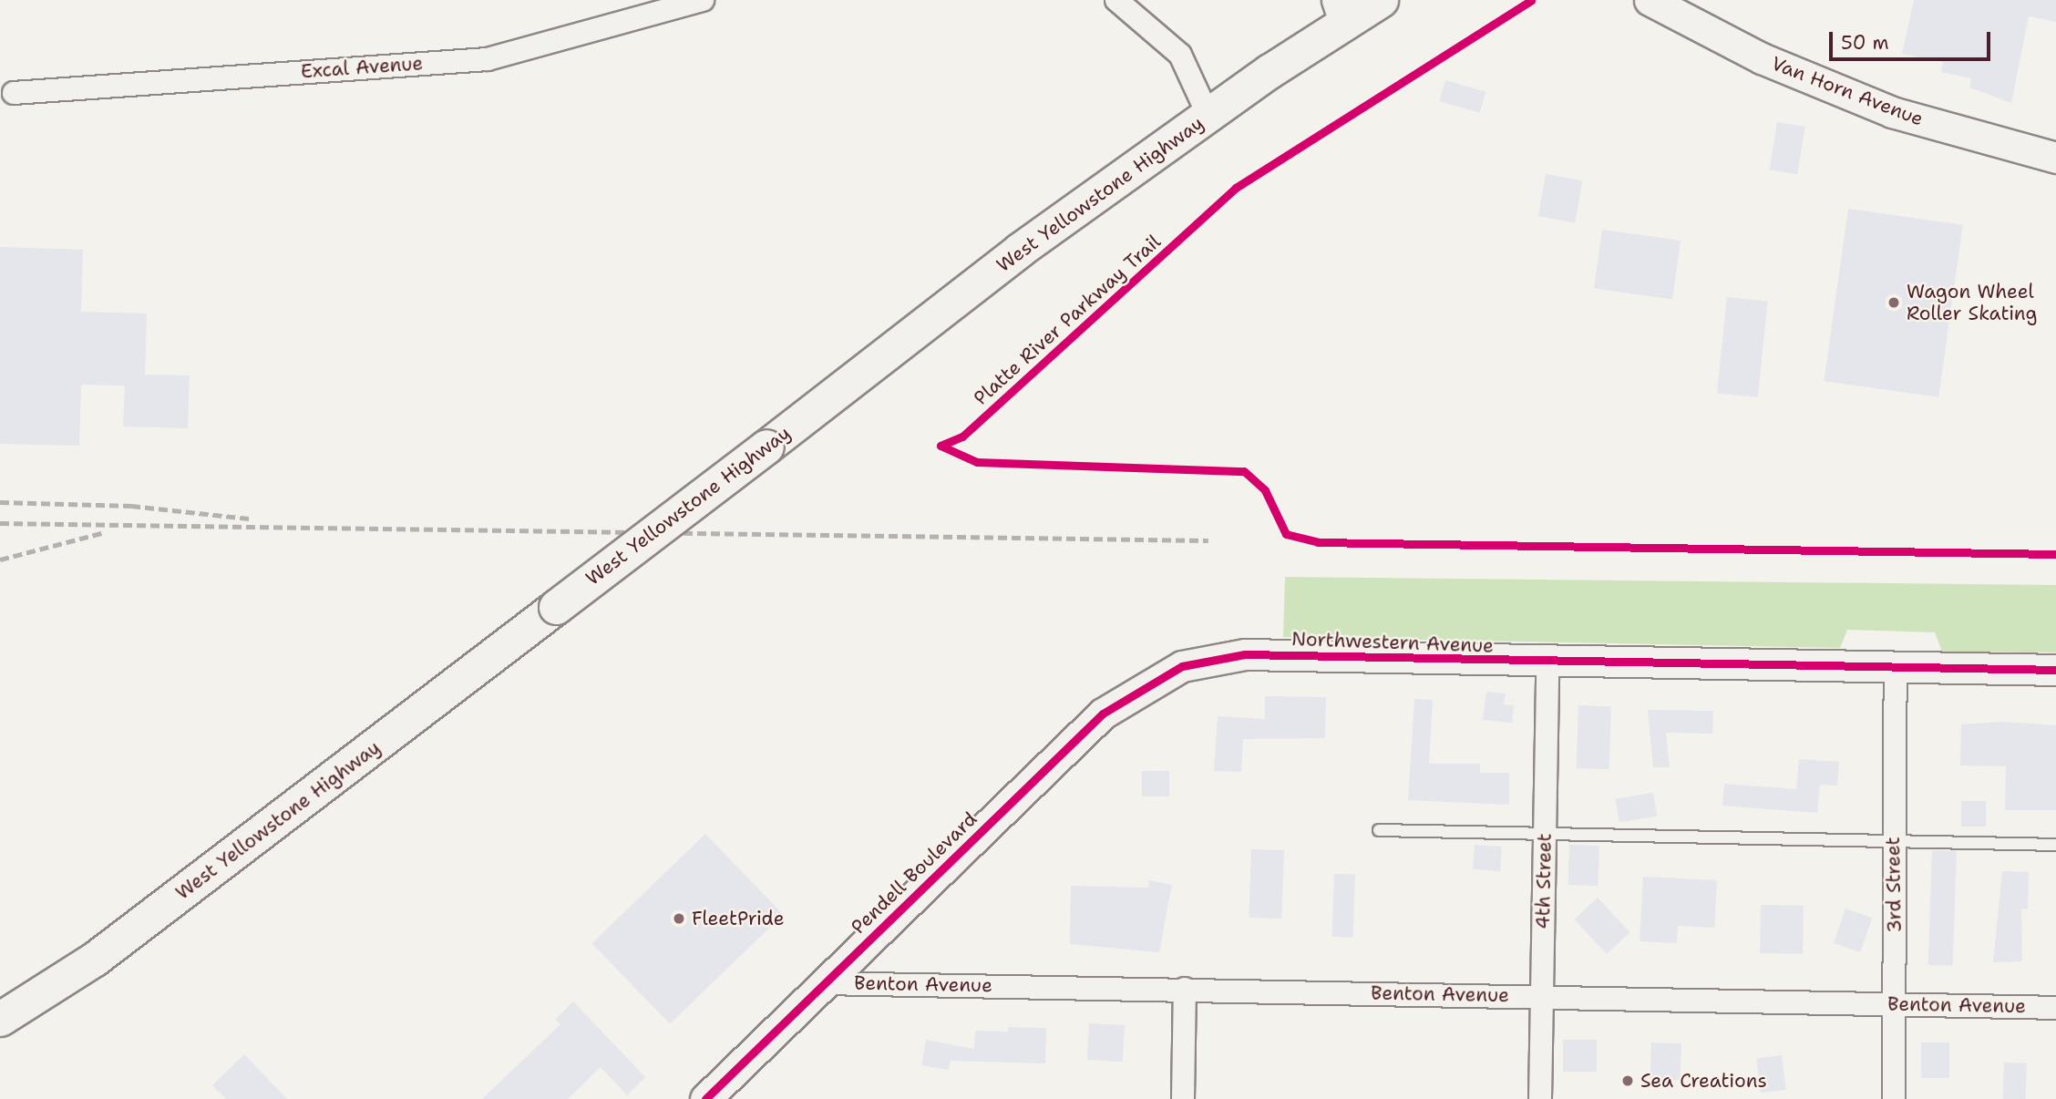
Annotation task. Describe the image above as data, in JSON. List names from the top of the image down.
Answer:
{
  "streets": {
    "main road": ["West Yellowstone Highway"],
    "street": [
      "Excal Avenue",
      "Van Horn Avenue",
      "Northwestern Avenue",
      "Pendell Boulevard",
      "4th Street",
      "3rd Street",
      "Benton Avenue"
    ],
    "cycle path": ["Platte River Parkway Trail"]
  },
  "crossings": [
    ["Northwestern Avenue", "Pendell Boulevard"],
    ["Northwestern Avenue", "4th Street"],
    ["Northwestern Avenue", "3rd Street"],
    ["Pendell Boulevard", "Benton Avenue"],
    ["4th Street", "Benton Avenue"],
    ["3rd Street", "Benton Avenue"]
  ],
  "places": ["Wagon Wheel Roller Skating", "FleetPride", "Sea Creations"],
  "scale_bar": "50 m"
}
